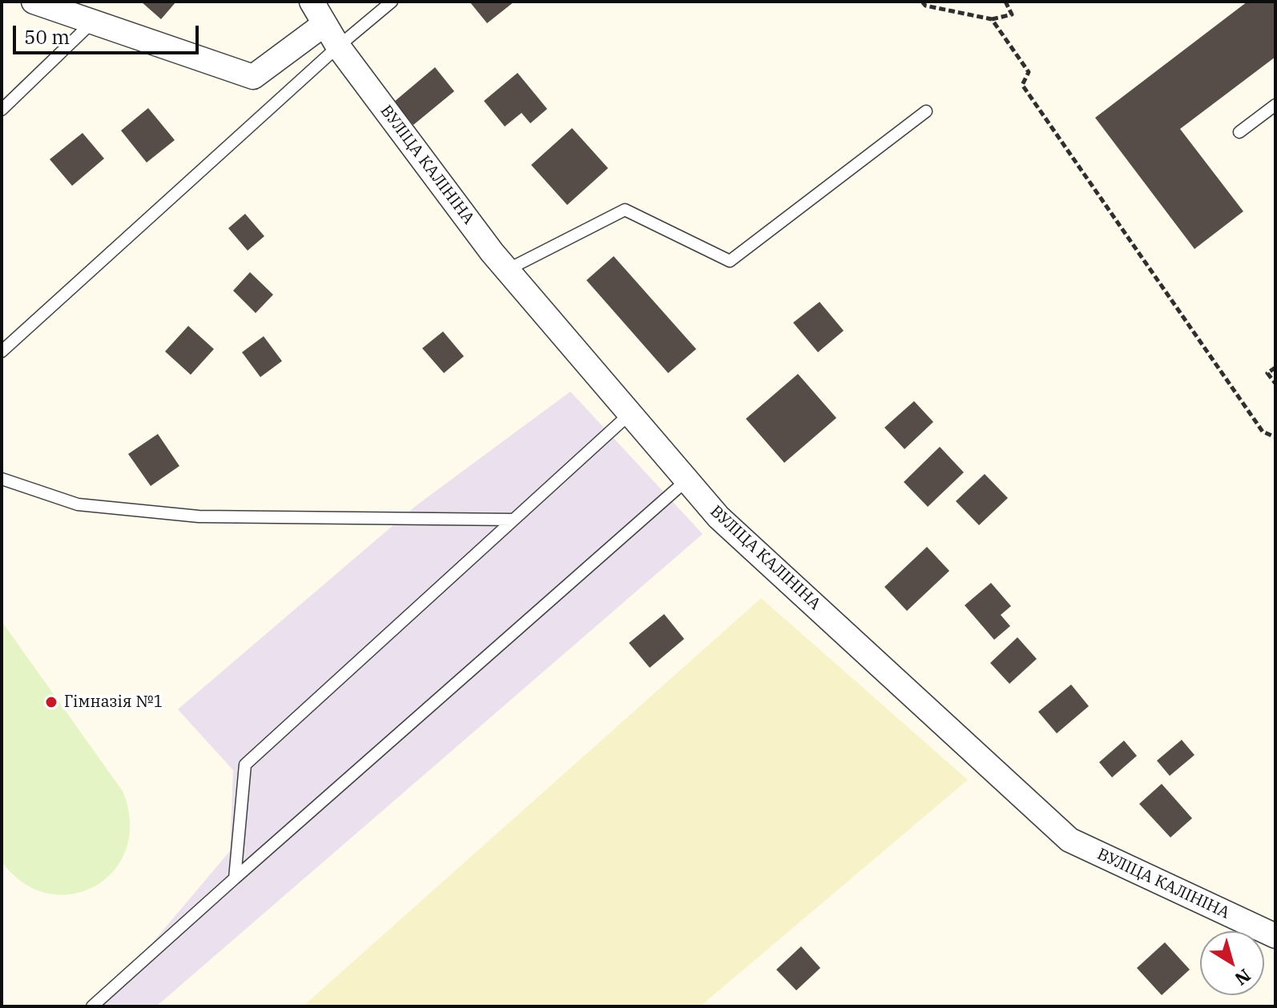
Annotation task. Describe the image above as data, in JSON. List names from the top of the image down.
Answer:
{
  "streets": {
    "street": ["ВУЛІЦА КАЛІНІНА"]
  },
  "places": ["Гімназія №1"],
  "scale_bar": "50 m",
  "north": "bottom right"
}
